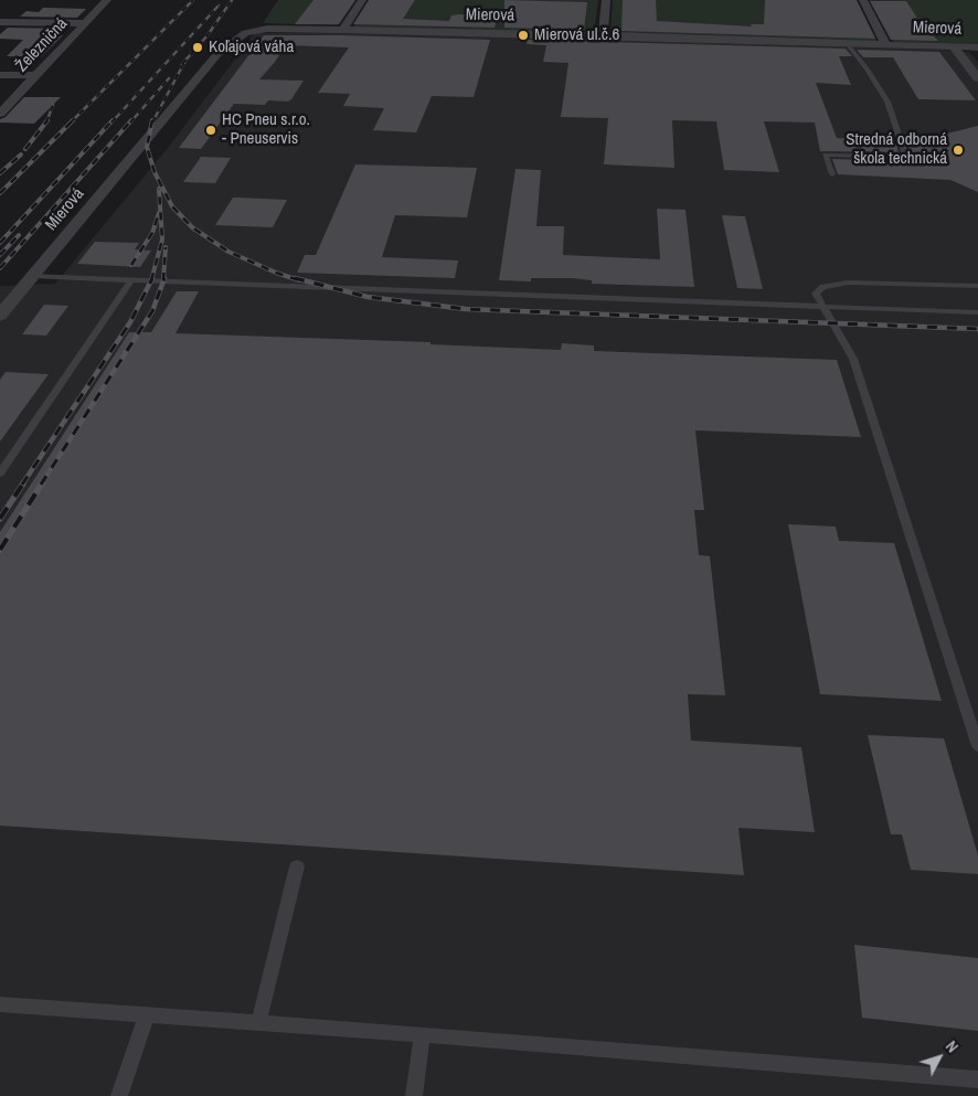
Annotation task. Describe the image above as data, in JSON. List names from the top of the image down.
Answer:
{
  "streets": {
    "street": ["Mierová", "Železničná"]
  },
  "places": [
    "Mierová ul.č.6",
    "Koľajová váha",
    "HC Pneu s.r.o. - Pneuservis",
    "Stredná odborná škola technická"
  ],
  "north": "top right"
}
